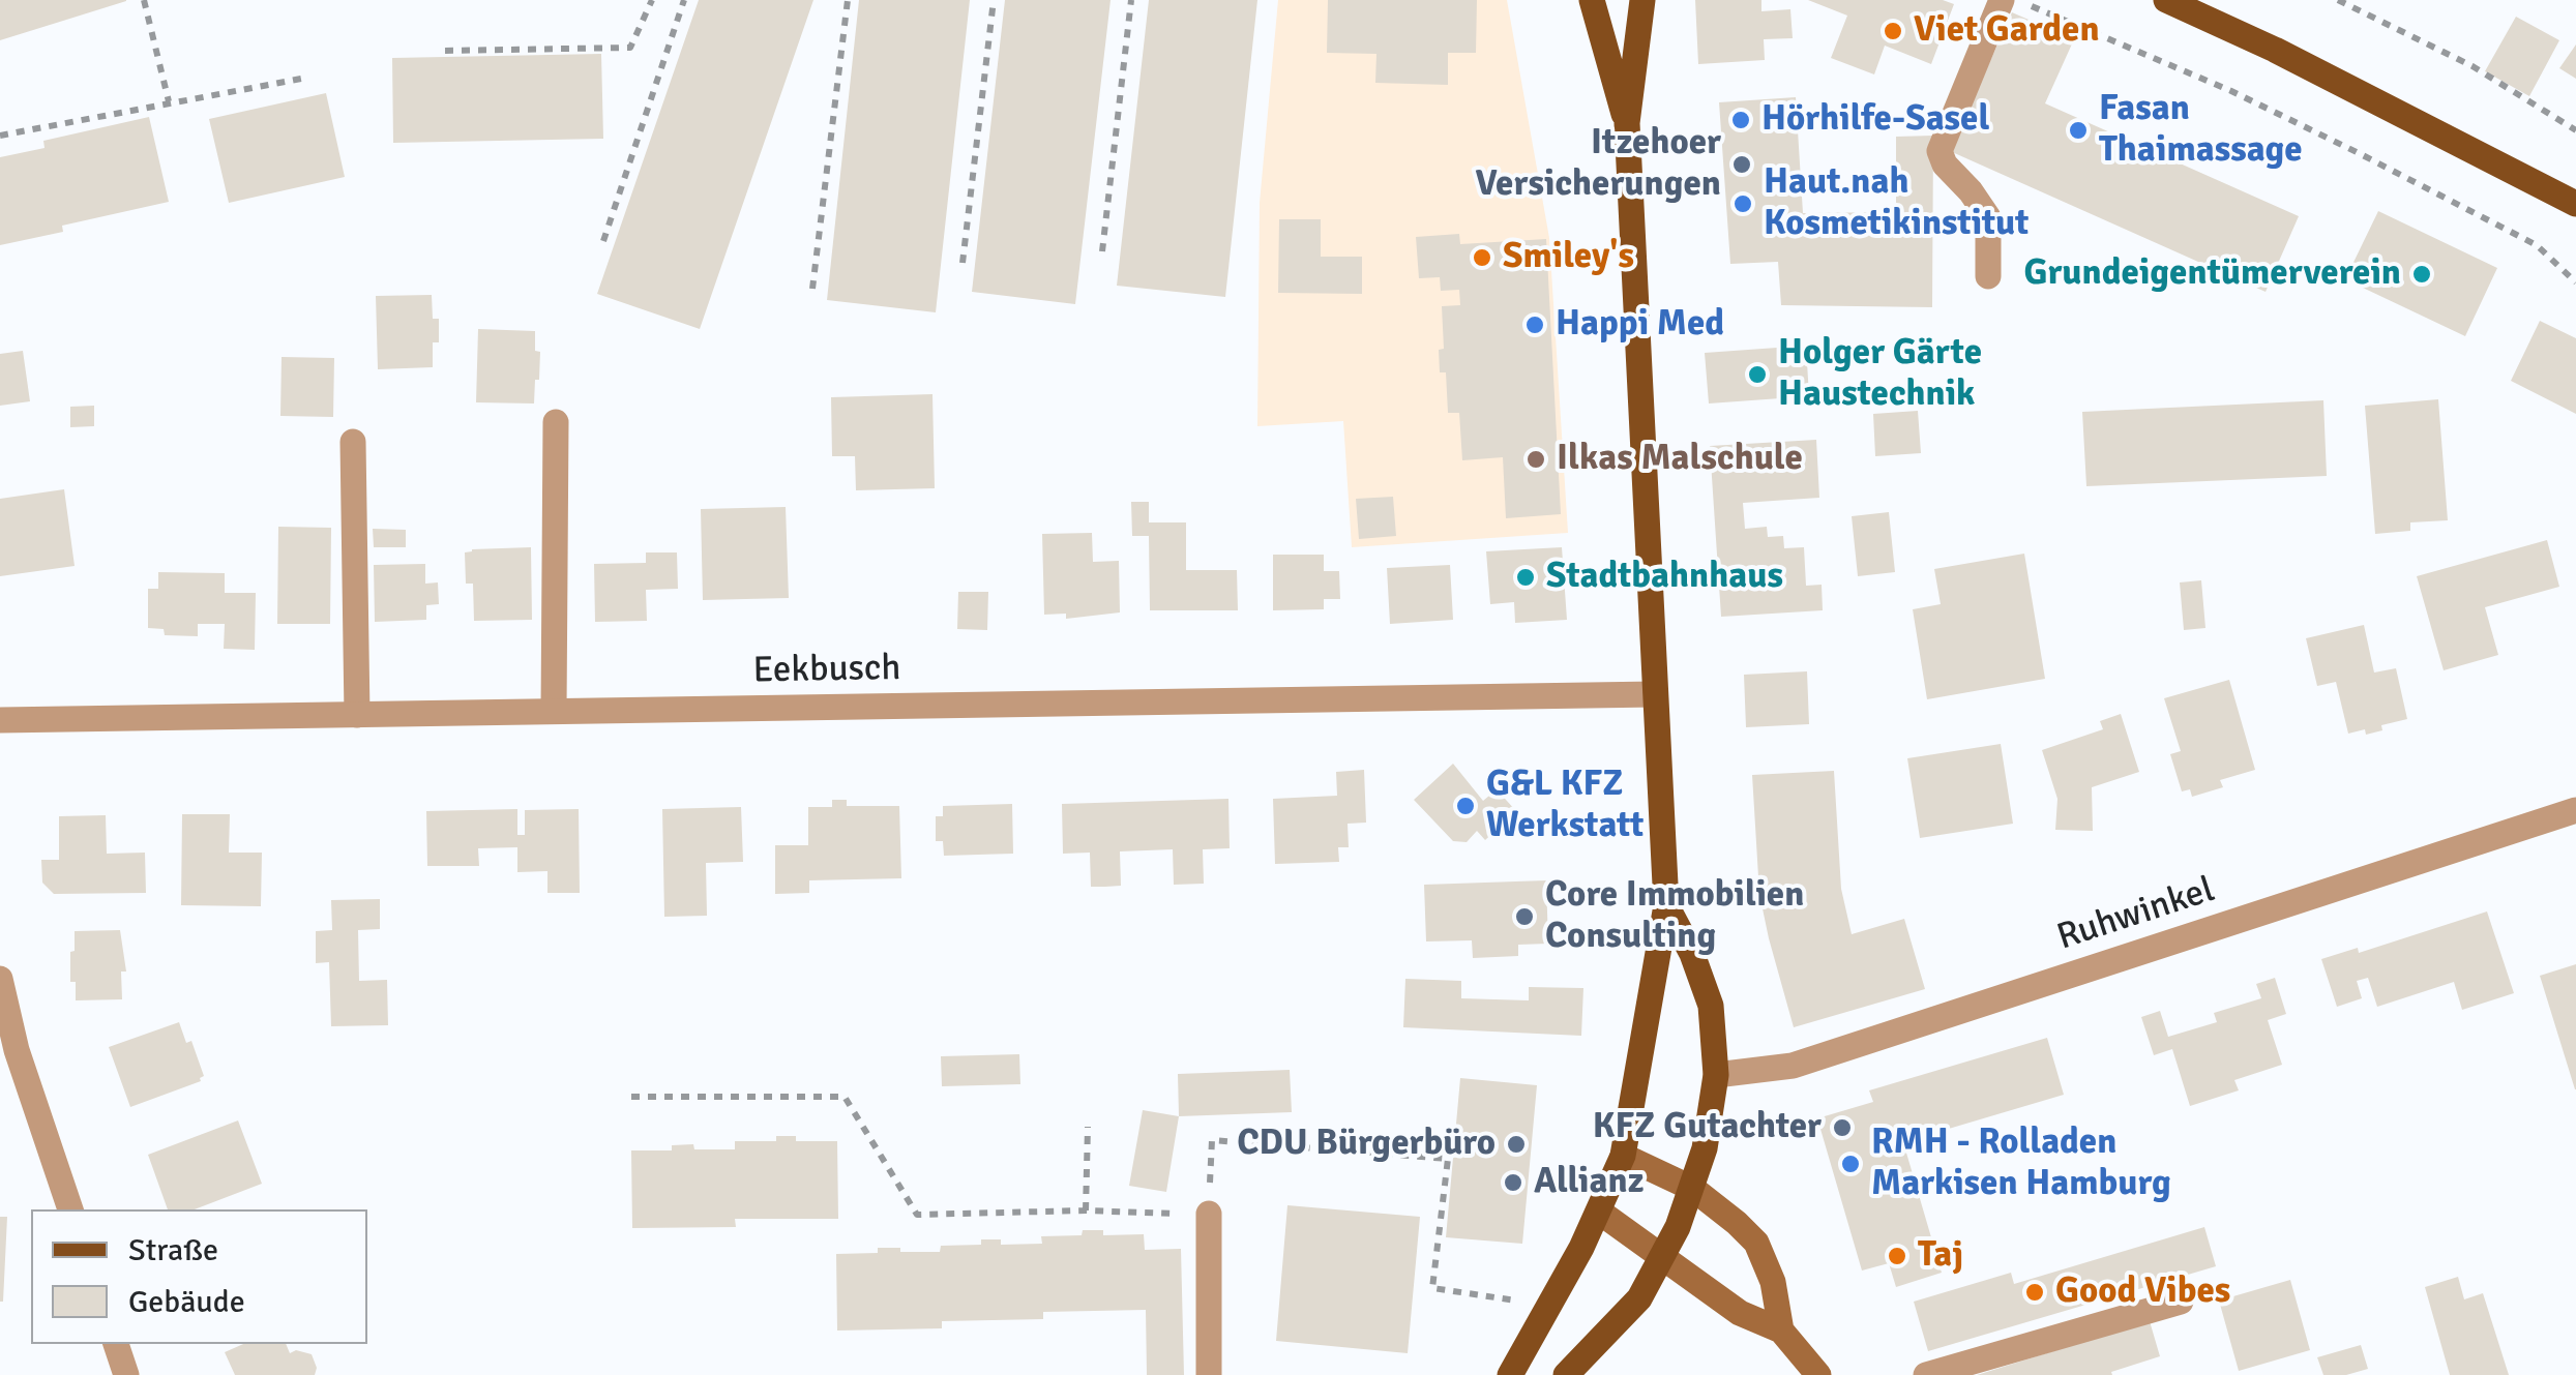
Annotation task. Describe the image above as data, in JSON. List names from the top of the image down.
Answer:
{
  "streets": {
    "street": ["Eekbusch", "Ruhwinkel"]
  },
  "places": [
    "Viet Garden",
    "Hörhilfe-Sasel",
    "Fasan Thaimassage",
    "Itzehoer Versicherungen",
    "Haut.nah Kosmetikinstitut",
    "Smiley's",
    "Grundeigentümerverein",
    "Happi Med",
    "Holger Gärte Haustechnik",
    "Ilkas Malschule",
    "Stadtbahnhaus",
    "G&L KFZ Werkstatt",
    "Core Immobilien Consulting",
    "KFZ Gutachter",
    "CDU Bürgerbüro",
    "RMH - Rolladen Markisen Hamburg",
    "Allianz",
    "Taj",
    "Good Vibes"
  ],
  "legend": ["Straße", "Gebäude"]
}
